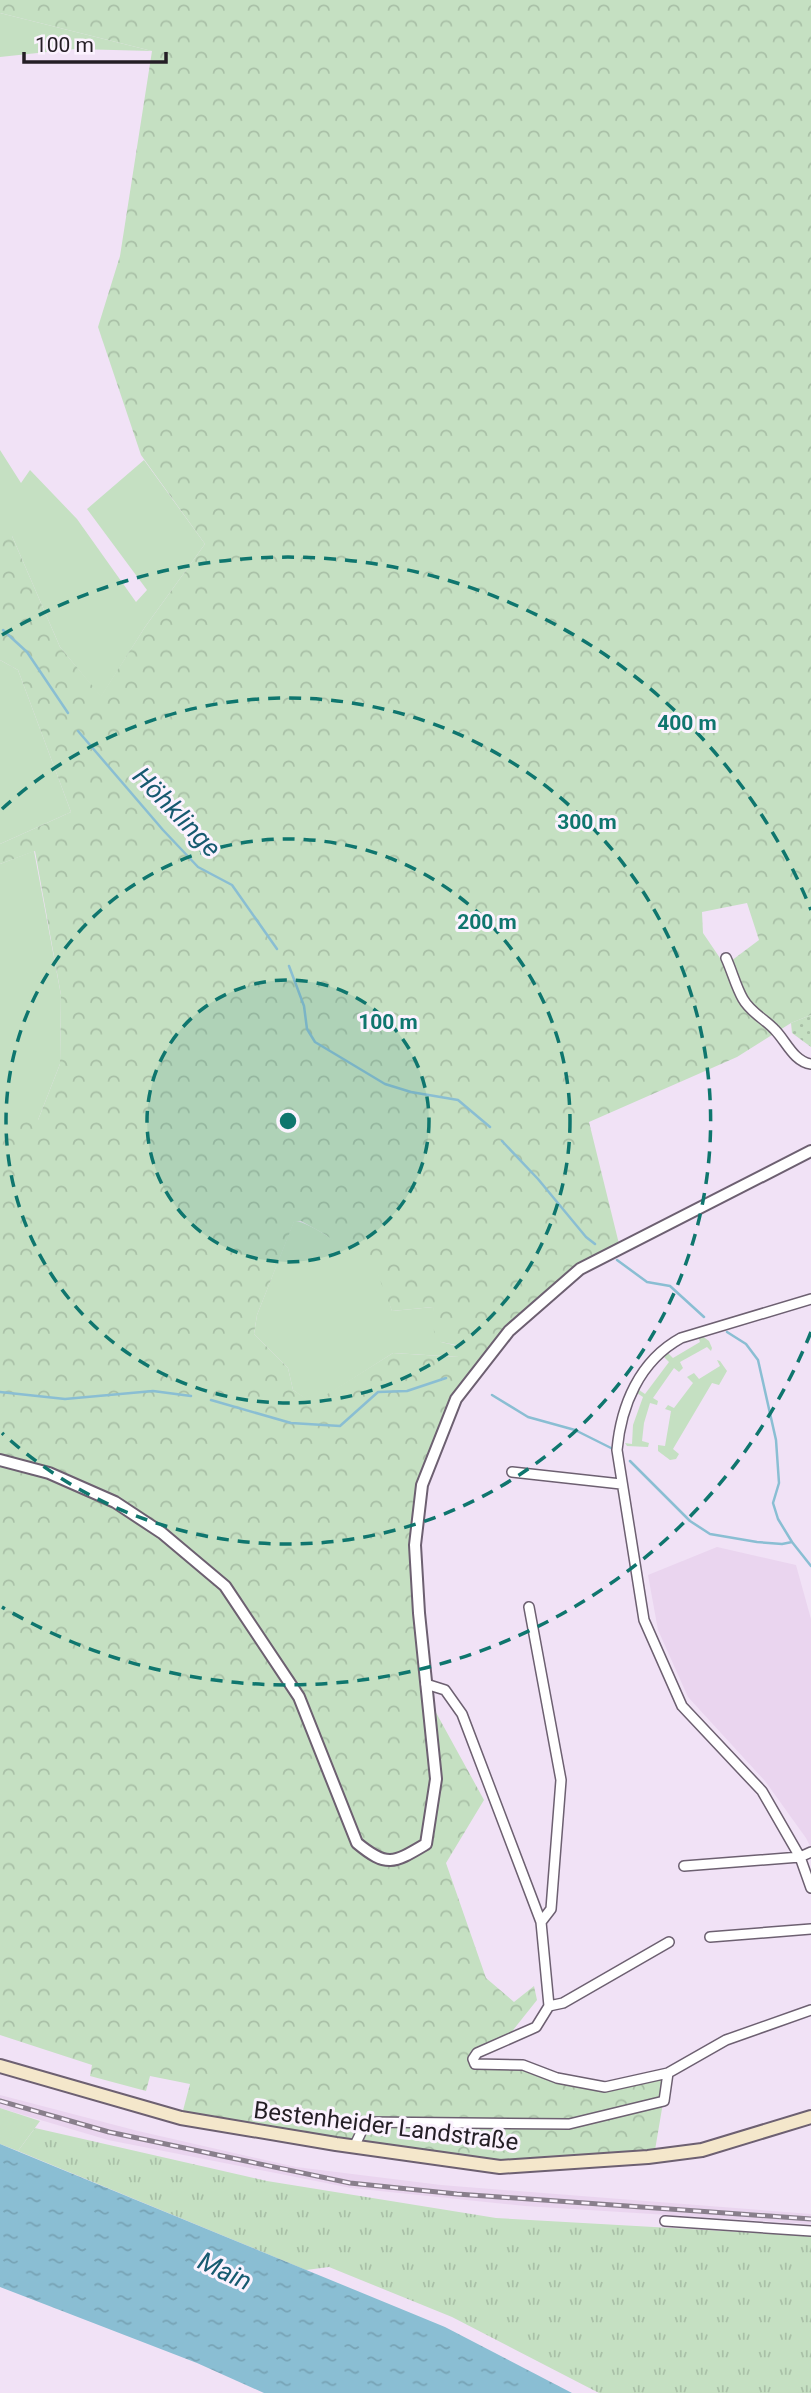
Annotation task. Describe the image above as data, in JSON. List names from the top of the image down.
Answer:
{
  "streets": {
    "main road": ["Bestenheider Landstraße"]
  },
  "water": ["Höhklinge", "Main"],
  "scale_bar": "100 m",
  "rings": [
    "400 m",
    "300 m",
    "200 m",
    "100 m"
  ]
}
